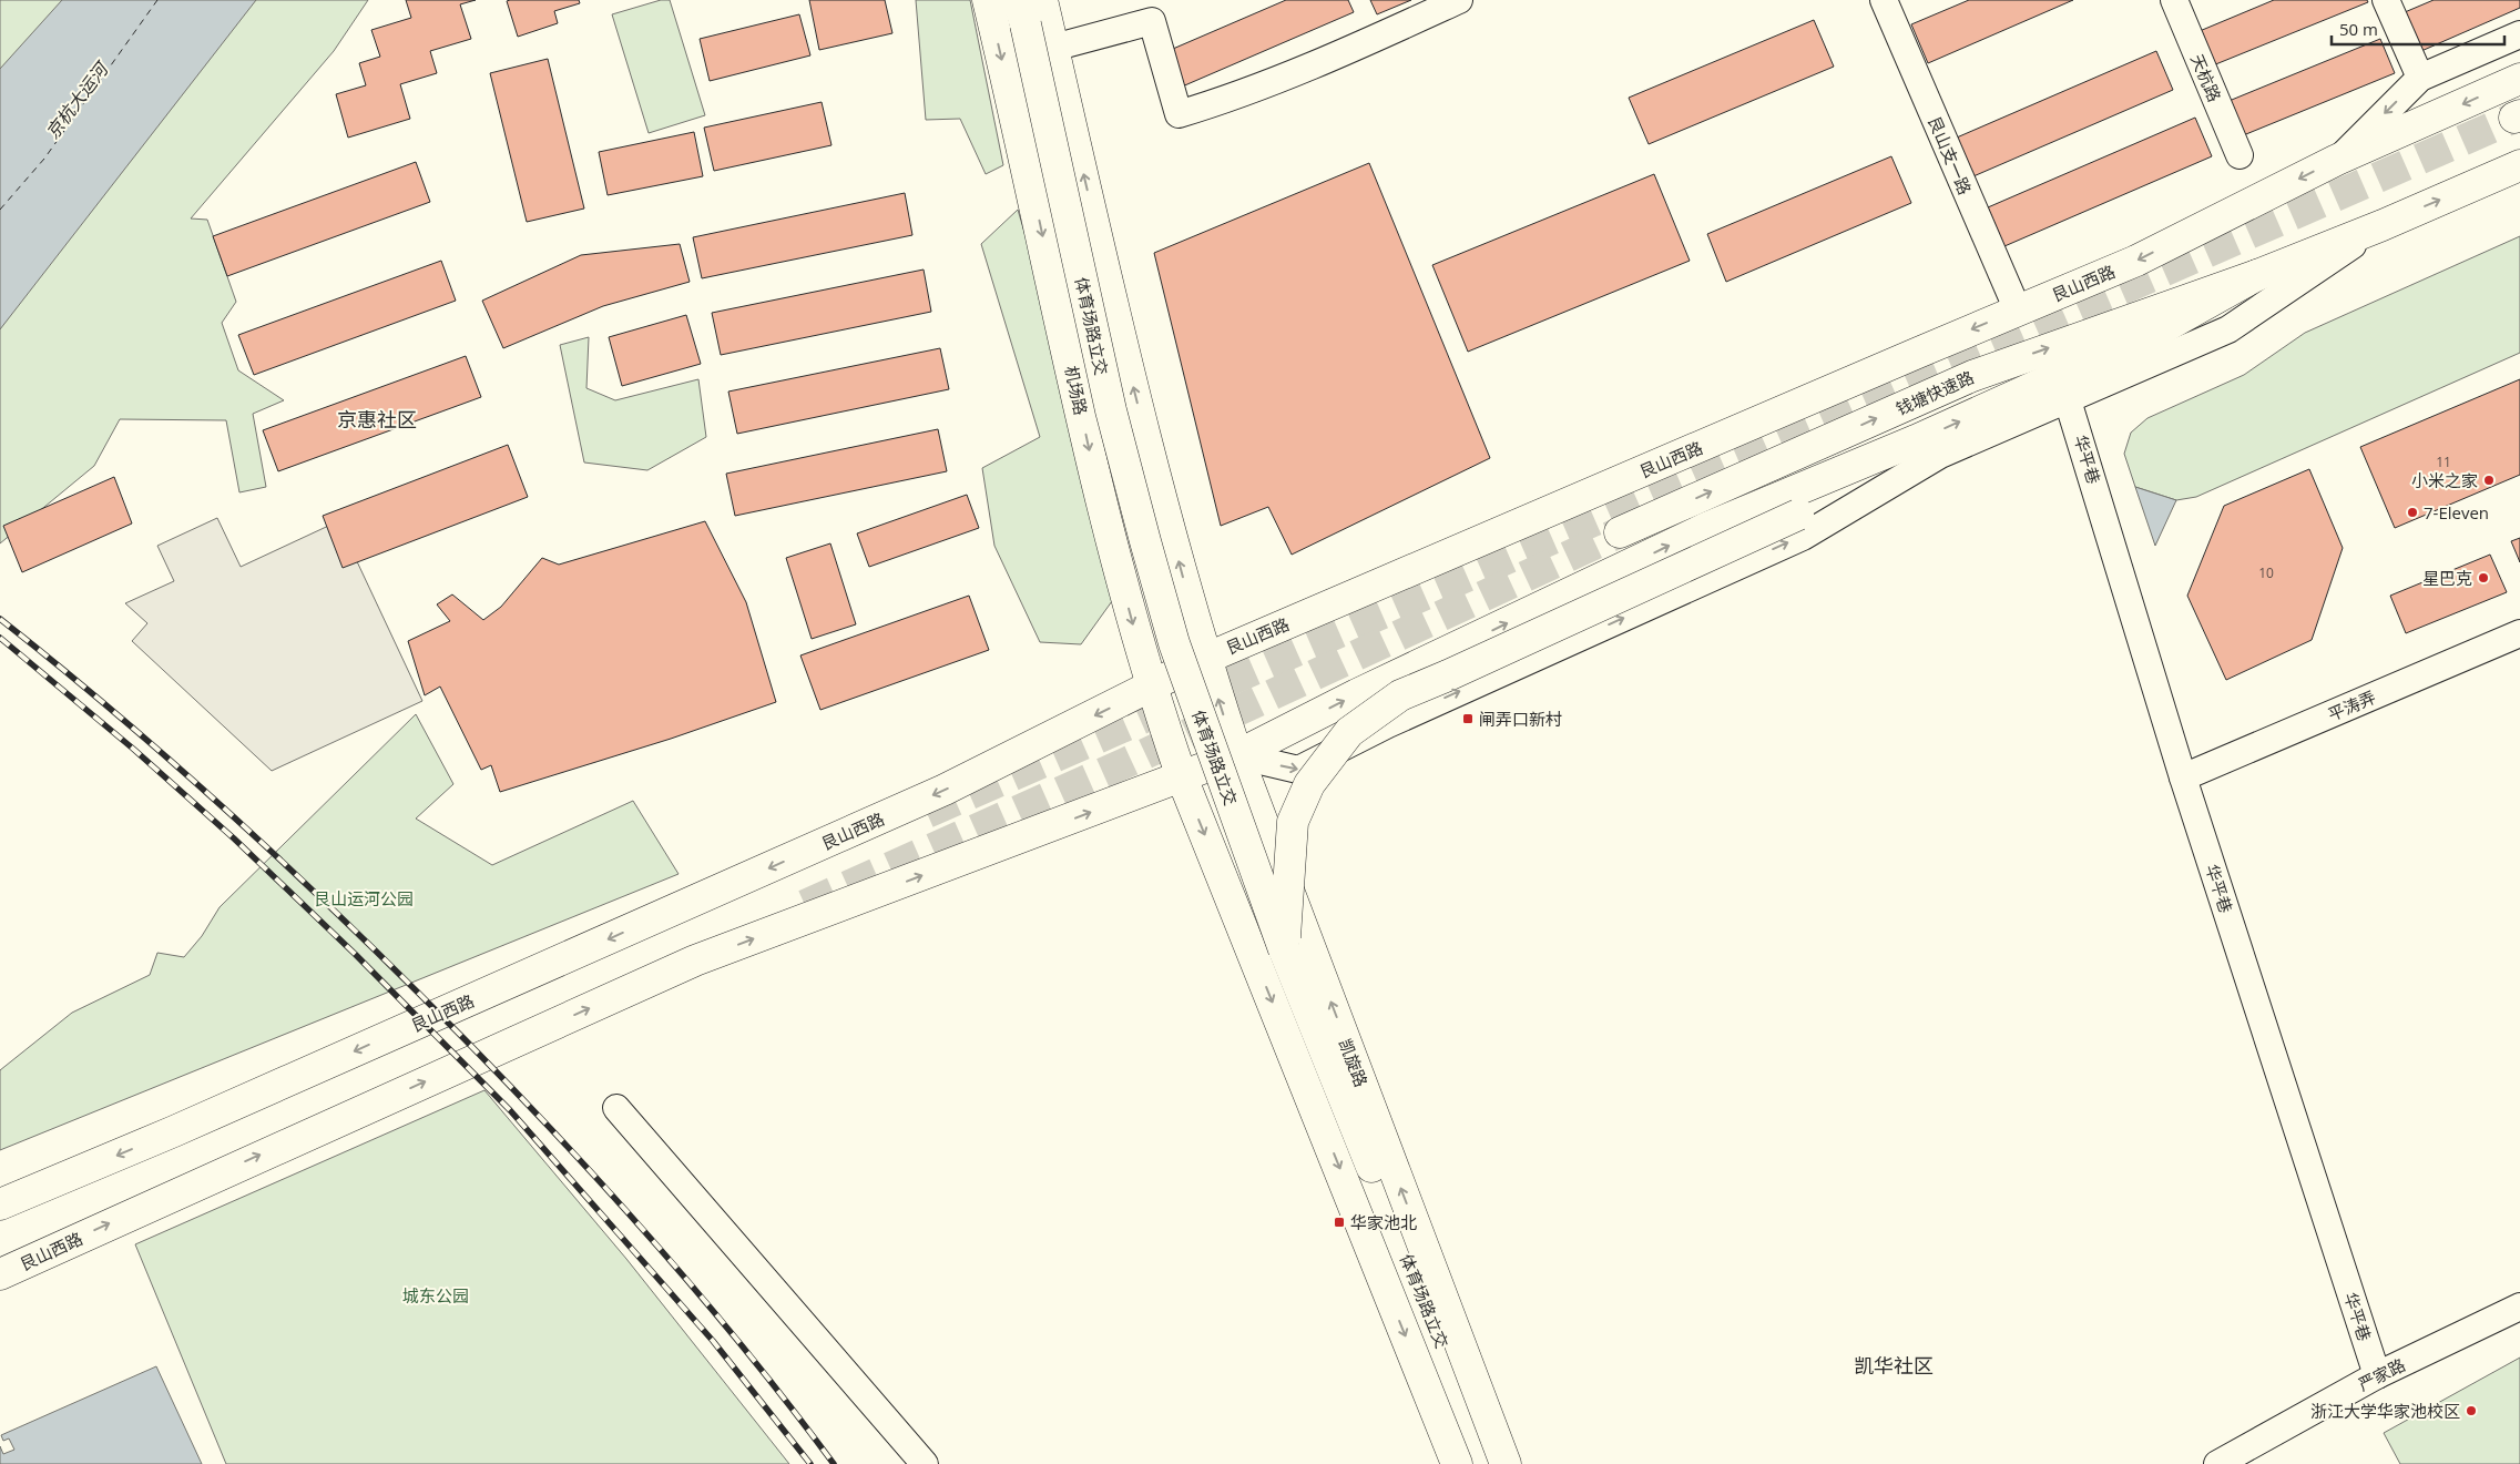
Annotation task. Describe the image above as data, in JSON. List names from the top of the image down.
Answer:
{
  "streets": {
    "main road": [
      "艮山西路",
      "体育场路立交",
      "机场路",
      "钱塘快速路",
      "凯旋路"
    ],
    "street": [
      "天杭路",
      "艮山支一路",
      "华平巷",
      "平涛弄",
      "严家路"
    ]
  },
  "crossings": [
    ["艮山支一路", "艮山西路"],
    ["艮山西路", "机场路"],
    ["艮山西路", "钱塘快速路"],
    ["艮山西路", "华平巷"],
    ["艮山西路", "凯旋路"],
    ["华平巷", "平涛弄"],
    ["华平巷", "严家路"]
  ],
  "one_way": ["钱塘快速路"],
  "districts": ["京惠社区", "凯华社区"],
  "water": ["京杭大运河"],
  "parks": ["艮山运河公园", "城东公园"],
  "places": {
    "other": [
      "小米之家",
      "7-Eleven",
      "星巴克",
      "浙江大学华家池校区"
    ],
    "transit": ["闸弄口新村", "华家池北"]
  },
  "house_numbers": ["11", "10"],
  "scale_bar": "50 m"
}
